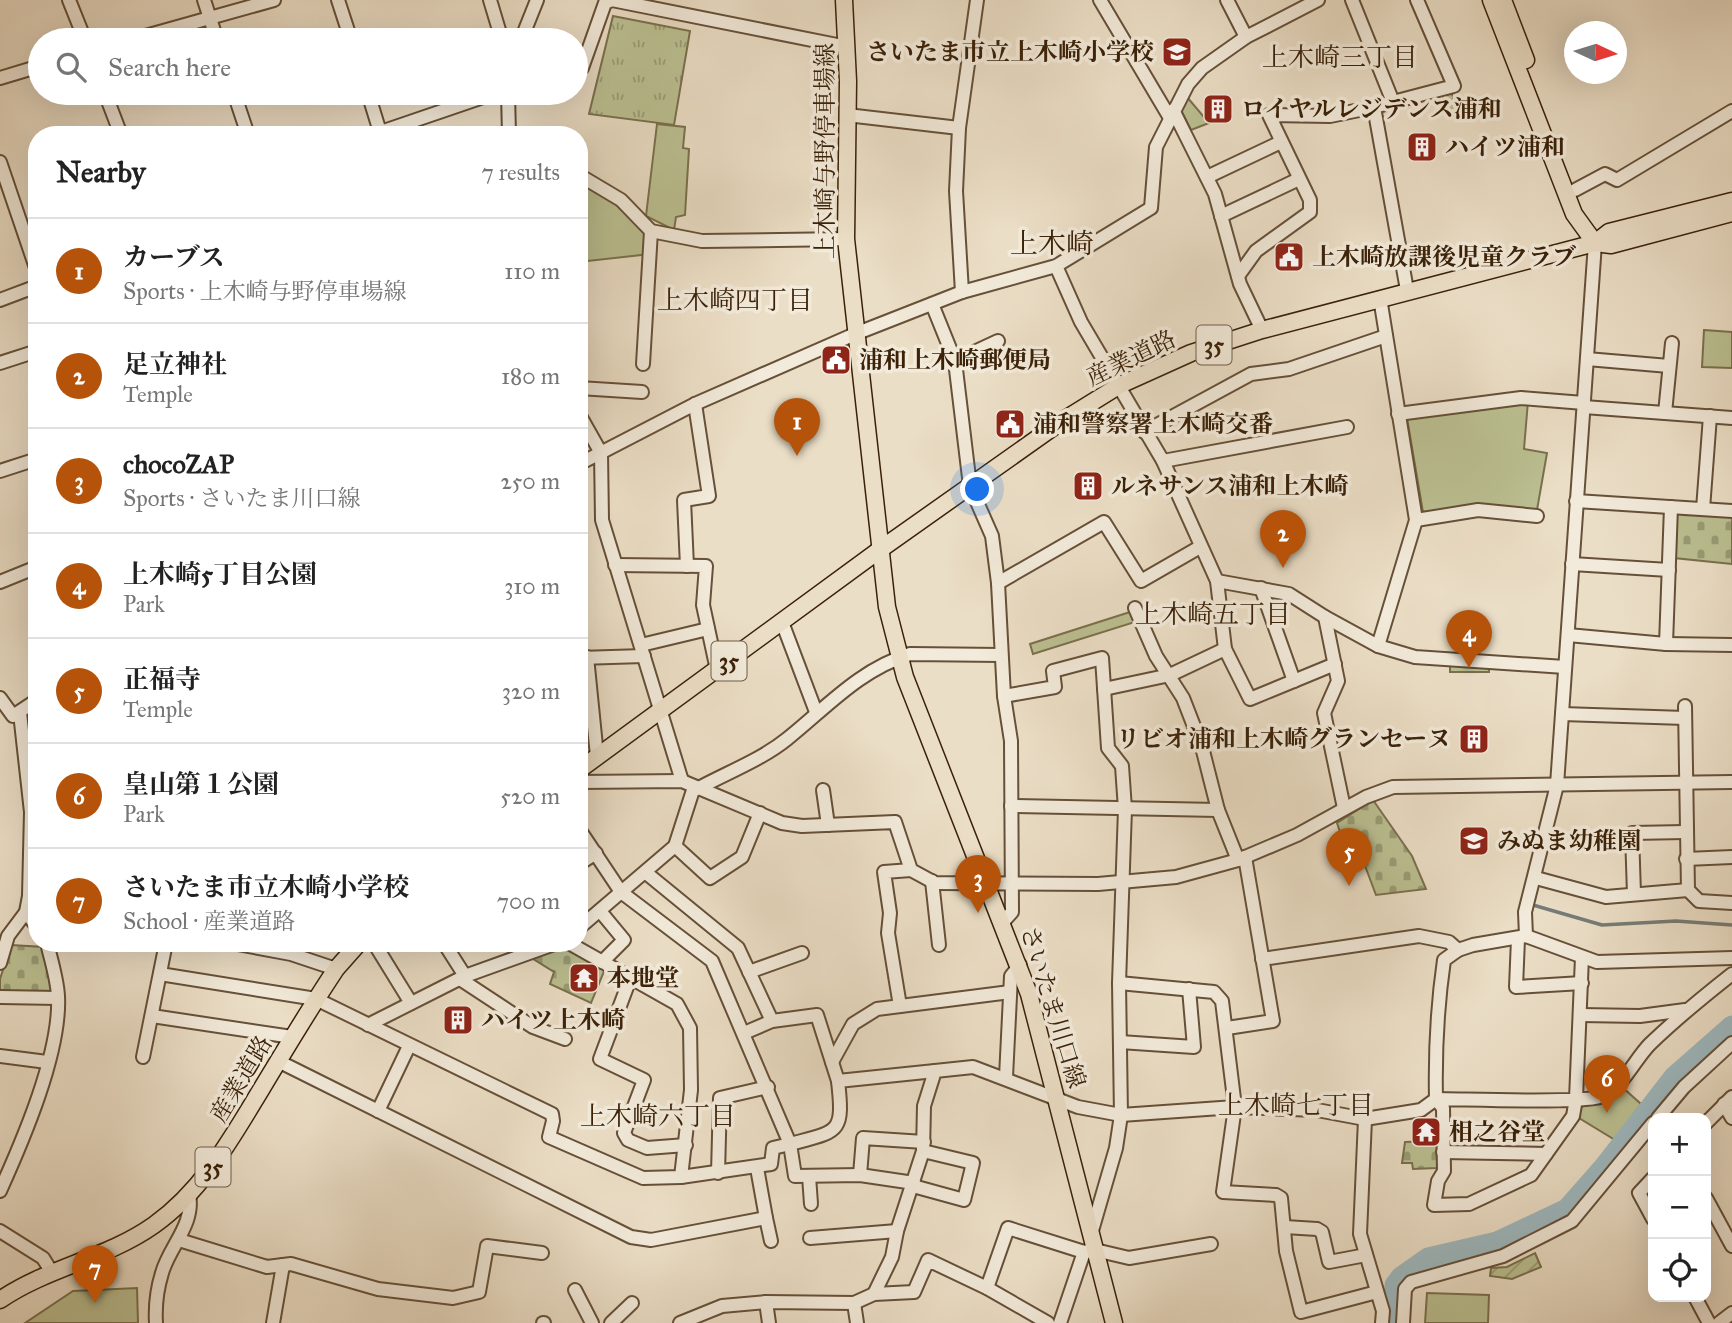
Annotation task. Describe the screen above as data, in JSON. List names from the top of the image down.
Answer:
{
  "streets": {
    "main road": [
      "上木崎与野停車場線",
      "35",
      "産業道路",
      "さいたま川口線"
    ]
  },
  "crossings": [
    ["上木崎与野停車場線", "産業道路"],
    ["上木崎与野停車場線", "さいたま川口線"],
    ["産業道路", "さいたま川口線"]
  ],
  "districts": [
    "上木崎三丁目",
    "上木崎",
    "上木崎四丁目",
    "上木崎五丁目",
    "上木崎七丁目",
    "上木崎六丁目"
  ],
  "places": {
    "school or university": ["さいたま市立上木崎小学校", "みぬま幼稚園"],
    "building": [
      "ロイヤルレジデンス浦和",
      "ハイツ浦和",
      "ルネサンス浦和上木崎",
      "リビオ浦和上木崎グランセーヌ",
      "ハイツ上木崎"
    ],
    "public building": ["上木崎放課後児童クラブ", "浦和上木崎郵便局", "浦和警察署上木崎交番"],
    "temple": ["本地堂", "相之谷堂"]
  },
  "north": "right",
  "page": {
    "search": "Search here",
    "heading": ["Nearby", "7 results"],
    "list": [
      {
        "mark": "1",
        "name": "カーブス",
        "note": "Sports · 上木崎与野停車場線",
        "value": "110 m"
      },
      {
        "mark": "2",
        "name": "足立神社",
        "note": "Temple",
        "value": "180 m"
      },
      {
        "mark": "3",
        "name": "chocoZAP",
        "note": "Sports · さいたま川口線",
        "value": "250 m"
      },
      {
        "mark": "4",
        "name": "上木崎5丁目公園",
        "note": "Park",
        "value": "310 m"
      },
      {
        "mark": "5",
        "name": "正福寺",
        "note": "Temple",
        "value": "320 m"
      },
      {
        "mark": "6",
        "name": "皇山第１公園",
        "note": "Park",
        "value": "520 m"
      },
      {
        "mark": "7",
        "name": "さいたま市立木崎小学校",
        "note": "School · 産業道路",
        "value": "700 m"
      }
    ],
    "pins": [
      "1",
      "2",
      "4",
      "5",
      "3",
      "6",
      "7"
    ],
    "map_buttons": ["+", "−"]
  }
}
